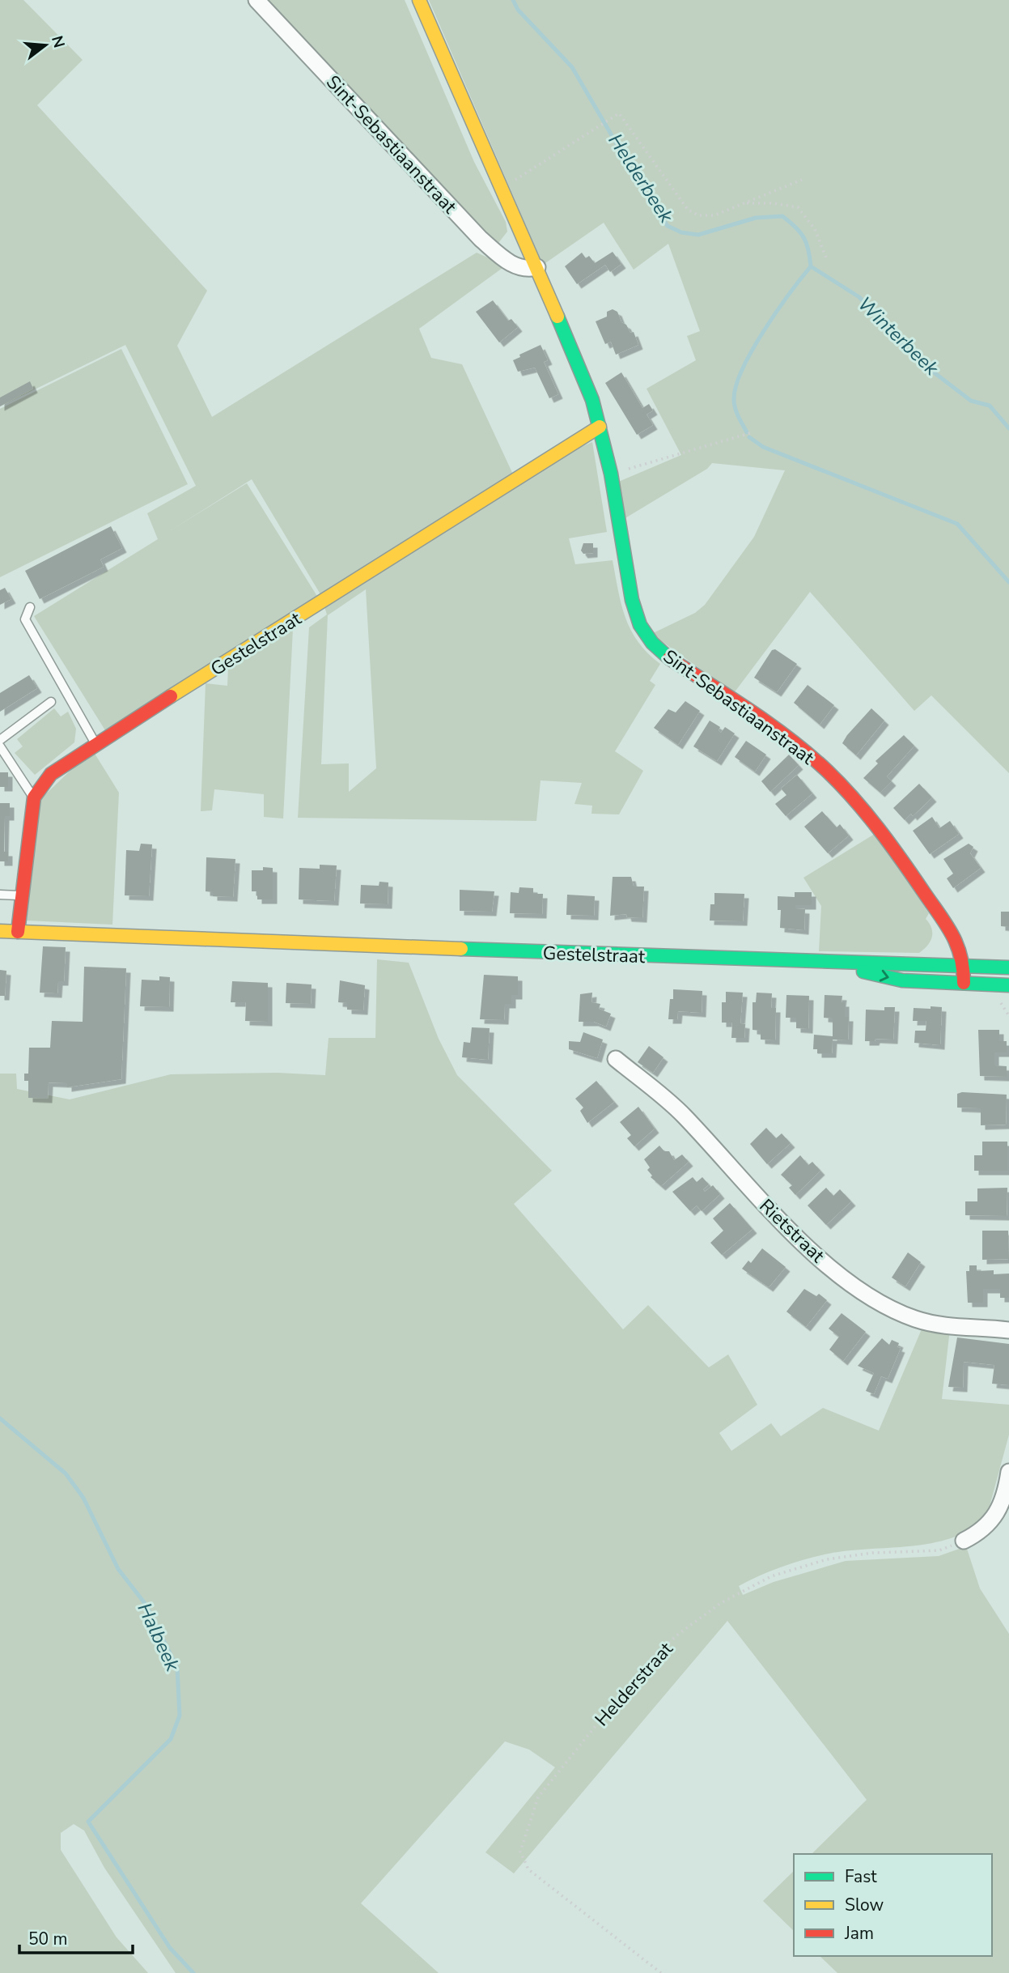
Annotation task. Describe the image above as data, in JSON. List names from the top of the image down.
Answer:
{
  "streets": {
    "street": ["Sint-Sebastiaanstraat", "Gestelstraat", "Rietstraat"],
    "path": ["Helderstraat"]
  },
  "crossings": [
    ["Sint-Sebastiaanstraat", "Gestelstraat"]
  ],
  "water": ["Helderbeek", "Winterbeek", "Halbeek"],
  "legend": ["Fast", "Slow", "Jam"],
  "scale_bar": "50 m",
  "north": "right"
}
